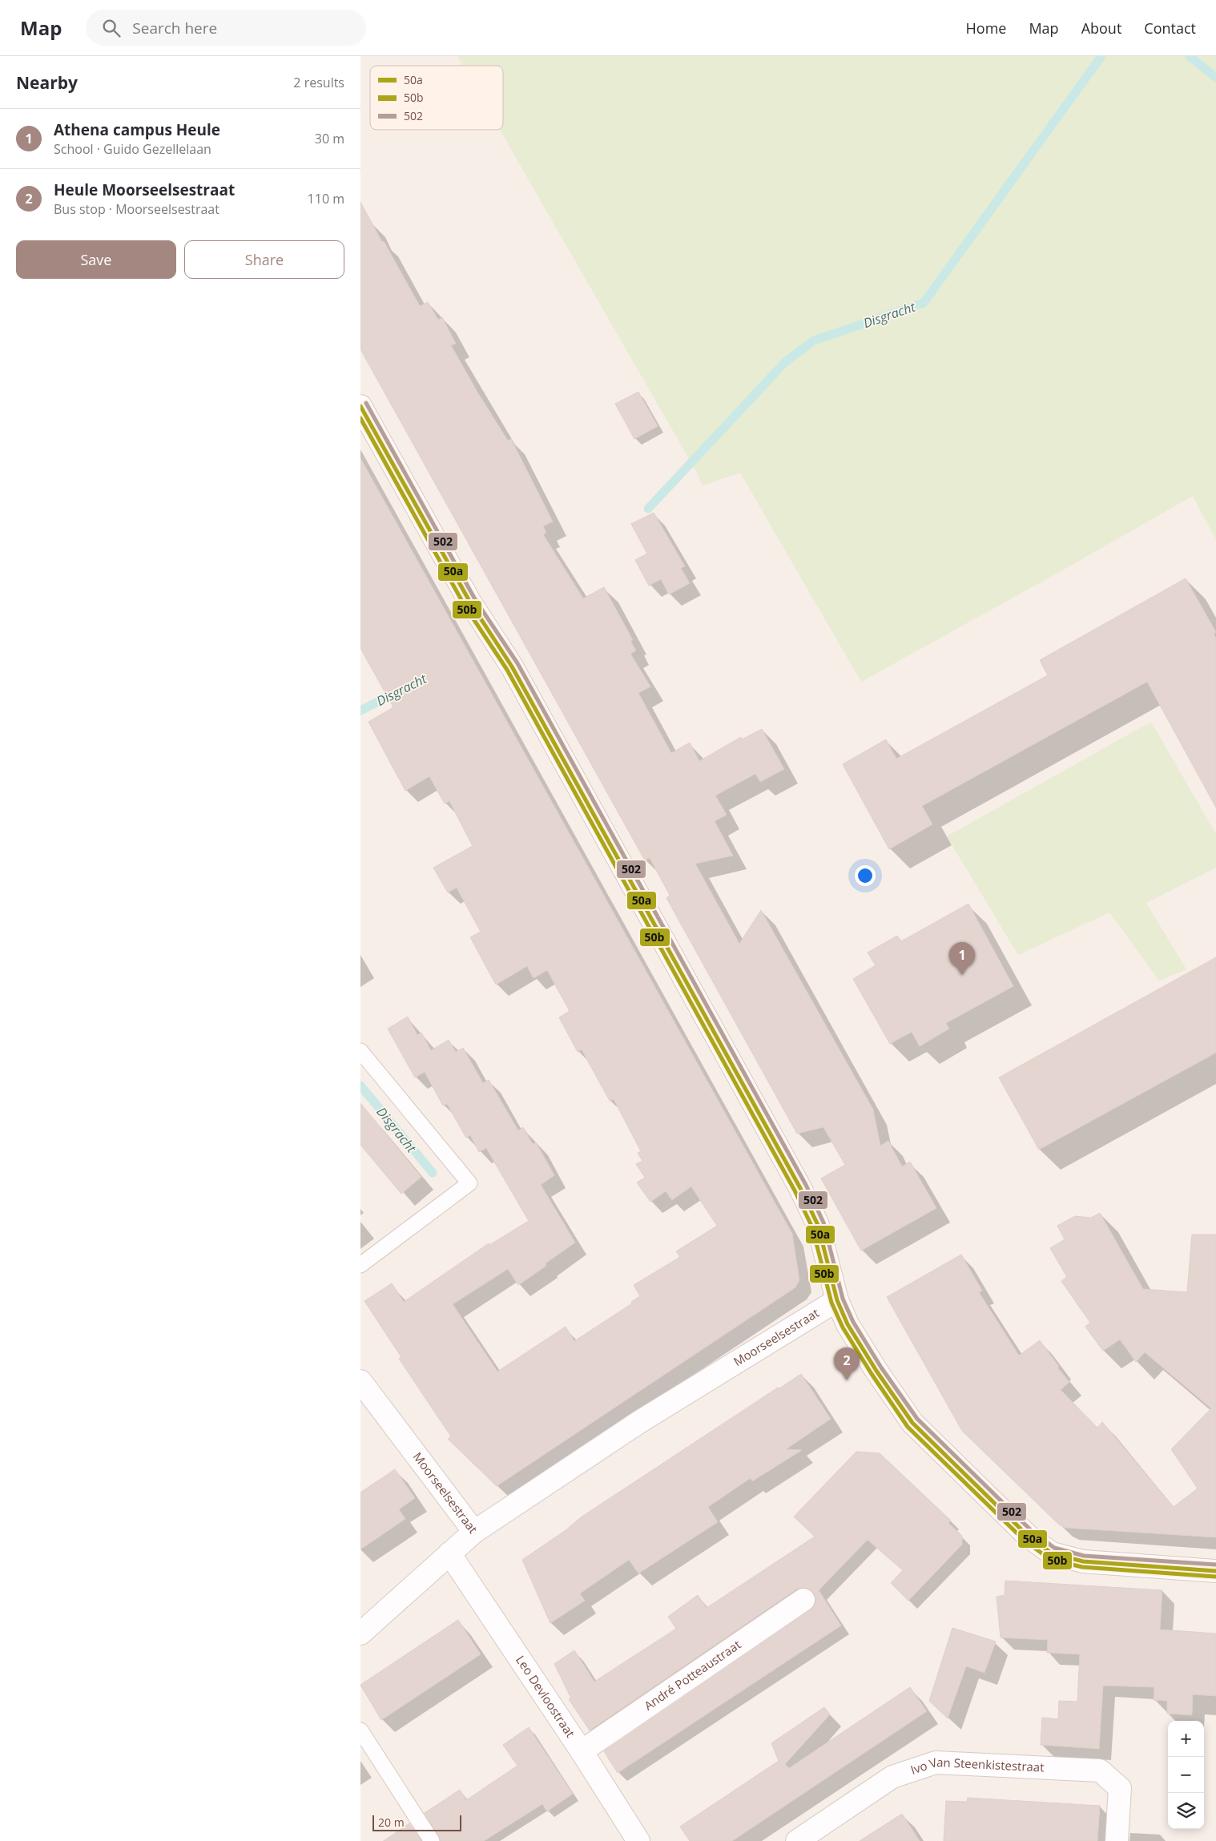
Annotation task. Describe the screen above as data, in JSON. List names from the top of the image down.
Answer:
{
  "streets": {
    "street": [
      "Moorseelsestraat",
      "André Potteaustraat",
      "Leo Devloostraat",
      "Ivo Van Steenkistestraat"
    ]
  },
  "crossings": [
    ["André Potteaustraat", "Leo Devloostraat"]
  ],
  "water": ["Disgracht"],
  "lines": ["transit line 502", "transit line 50a", "transit line 50b"],
  "legend": ["50a", "50b", "502"],
  "scale_bar": "20 m",
  "page": {
    "header": "Map",
    "search": "Search here",
    "nav": [
      "Home",
      "Map",
      "About",
      "Contact"
    ],
    "heading": ["Nearby", "2 results"],
    "list": [
      {
        "mark": "1",
        "name": "Athena campus Heule",
        "note": "School · Guido Gezellelaan",
        "value": "30 m"
      },
      {
        "mark": "2",
        "name": "Heule Moorseelsestraat",
        "note": "Bus stop · Moorseelsestraat",
        "value": "110 m"
      }
    ],
    "buttons": ["Save", "Share"],
    "pins": ["1", "2"],
    "map_buttons": ["+", "−"],
    "scale": "20 m"
  }
}
